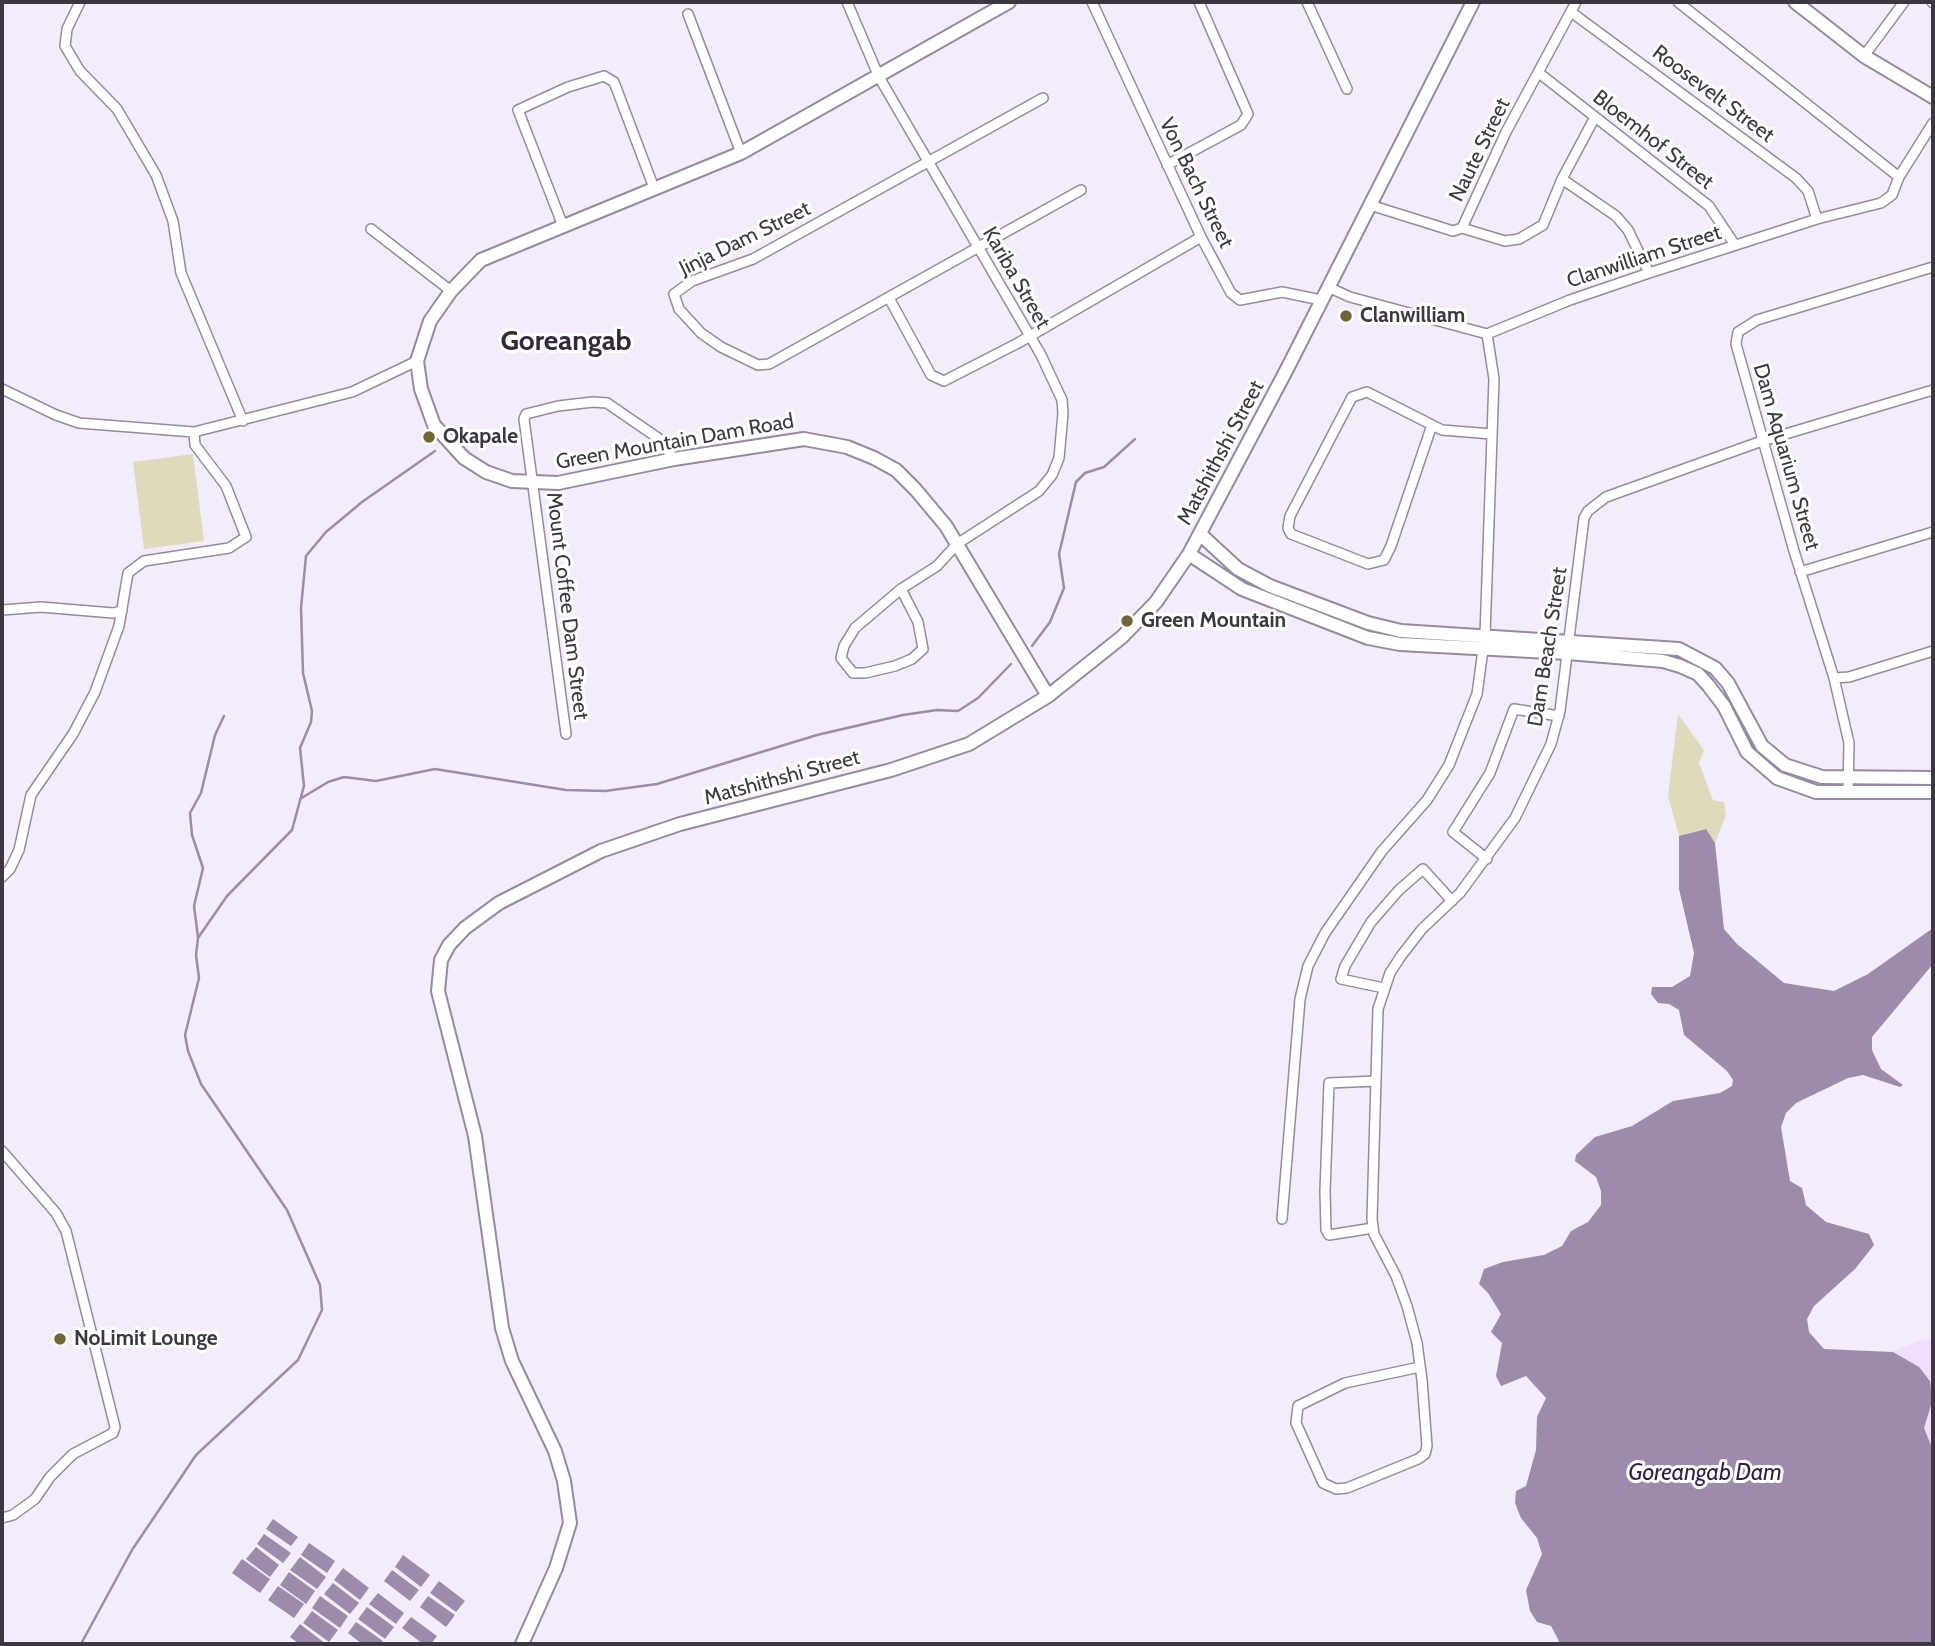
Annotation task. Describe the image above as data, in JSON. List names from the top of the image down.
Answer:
{
  "streets": {
    "street": [
      "Roosevelt Street",
      "Bloemhof Street",
      "Naute Street",
      "Von Bach Street",
      "Jinja Dam Street",
      "Clanwilliam Street",
      "Kariba Street",
      "Green Mountain Dam Road",
      "Matshithshi Street",
      "Dam Aquarium Street",
      "Mount Coffee Dam Street",
      "Dam Beach Street"
    ]
  },
  "crossings": [
    ["Roosevelt Street", "Naute Street"],
    ["Roosevelt Street", "Clanwilliam Street"],
    ["Bloemhof Street", "Naute Street"],
    ["Bloemhof Street", "Clanwilliam Street"],
    ["Naute Street", "Matshithshi Street"],
    ["Von Bach Street", "Matshithshi Street"],
    ["Jinja Dam Street", "Kariba Street"],
    ["Kariba Street", "Green Mountain Dam Road"],
    ["Green Mountain Dam Road", "Matshithshi Street"],
    ["Green Mountain Dam Road", "Mount Coffee Dam Street"],
    ["Dam Aquarium Street", "Dam Beach Street"]
  ],
  "districts": ["Goreangab"],
  "water": ["Goreangab Dam"],
  "places": [
    "Clanwilliam",
    "Okapale",
    "Green Mountain",
    "NoLimit Lounge"
  ]
}
